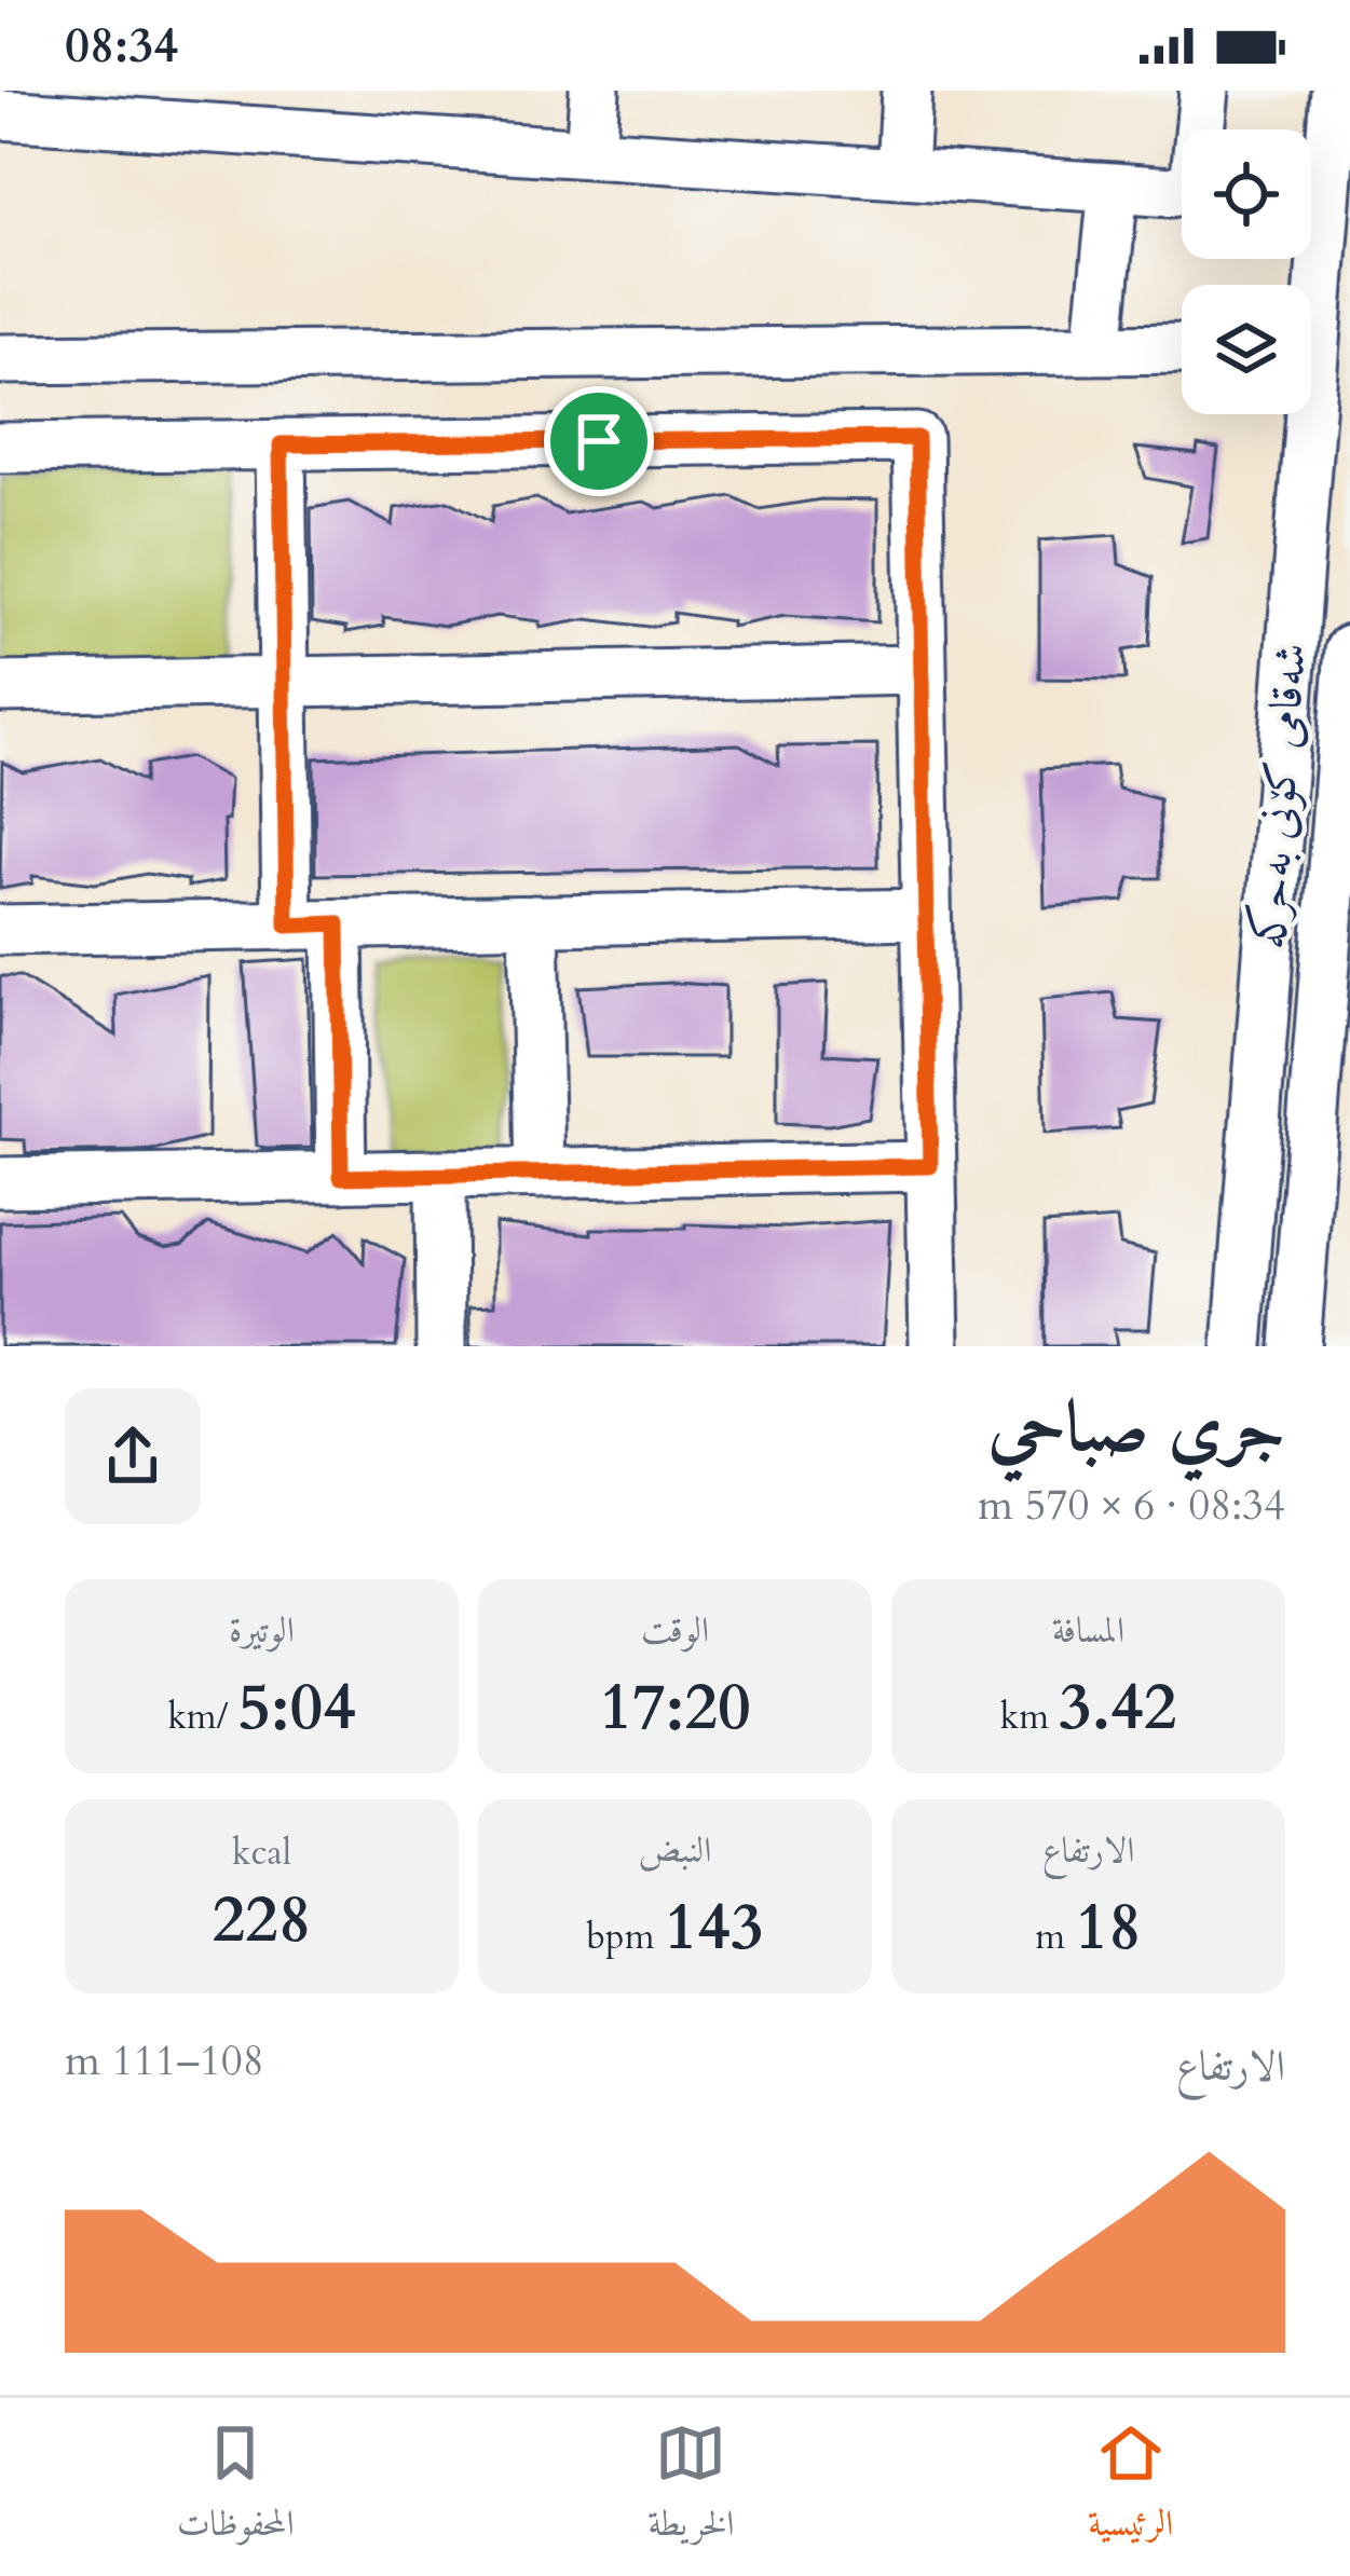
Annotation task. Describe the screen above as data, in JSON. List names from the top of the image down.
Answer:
{
  "streets": {
    "street": ["شەقامی کۆنی بەحرکە"]
  },
  "page": {
    "status": "08:34",
    "heading": ["جري صباحي", "08:34 · 6 × 570 m"],
    "stats": [
      ["المسافة", "3.42 km"],
      ["الوقت", "17:20"],
      ["الوتيرة", "5:04 /km"],
      ["الارتفاع", "18 m"],
      ["النبض", "143 bpm"],
      ["kcal", "228"]
    ],
    "chart": ["الارتفاع", "108–111 m"],
    "tabs": ["الرئيسية", "الخريطة", "المحفوظات"]
  }
}
